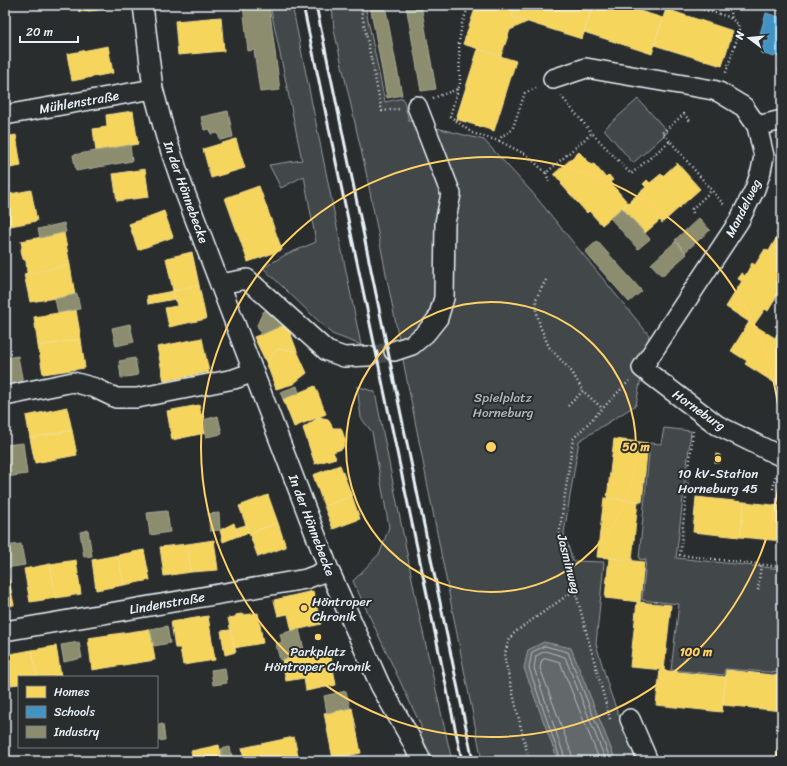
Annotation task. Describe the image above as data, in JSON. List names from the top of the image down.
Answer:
{
  "streets": {
    "street": [
      "Mühlenstraße",
      "In der Hönnebecke",
      "Mandelweg",
      "Horneburg",
      "Lindenstraße"
    ],
    "path": ["Jasminweg"]
  },
  "crossings": [
    ["Mühlenstraße", "In der Hönnebecke"],
    ["In der Hönnebecke", "Lindenstraße"],
    ["Mandelweg", "Horneburg"],
    ["Mandelweg", "Jasminweg"],
    ["Horneburg", "Jasminweg"]
  ],
  "parks": ["Spielplatz Horneburg"],
  "places": ["10 kV-Station Horneburg 45", "Höntroper Chronik", "Parkplatz Höntroper Chronik"],
  "legend": ["Homes", "Schools", "Industry"],
  "scale_bar": "20 m",
  "north": "left",
  "rings": ["50 m", "100 m"]
}
